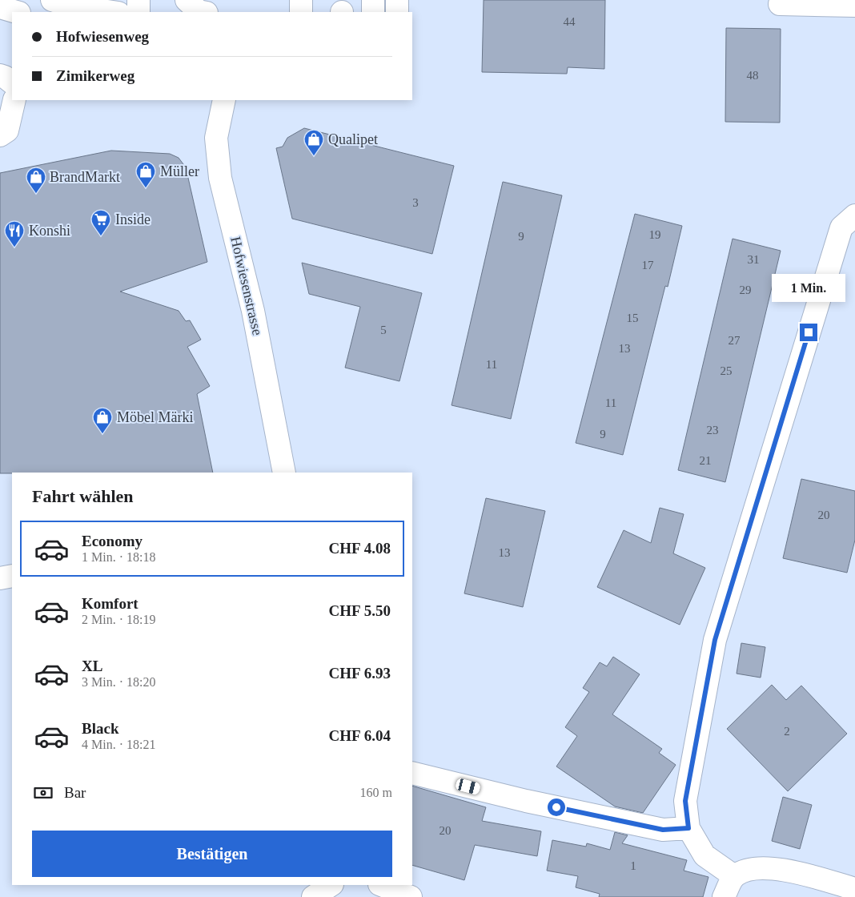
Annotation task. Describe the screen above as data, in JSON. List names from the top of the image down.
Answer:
{
  "streets": {
    "street": ["Hofwiesenstrasse"]
  },
  "places": {
    "shop": [
      "Qualipet",
      "Müller",
      "BrandMarkt",
      "Möbel Märki"
    ],
    "supermarket": ["Inside"],
    "restaurant": ["Konshi"]
  },
  "house_numbers": [
    "44",
    "48",
    "3",
    "19",
    "9",
    "31",
    "17",
    "29",
    "15",
    "5",
    "27",
    "13",
    "11",
    "25",
    "11",
    "23",
    "9",
    "21",
    "20",
    "13",
    "2",
    "20",
    "1"
  ],
  "page": {
    "banner": ["Hofwiesenweg", "Zimikerweg"],
    "bubble": "1 Min.",
    "heading": "Fahrt wählen",
    "list": [
      {
        "name": "Economy",
        "note": "1 Min. · 18:18",
        "value": "CHF 4.08"
      },
      {
        "name": "Komfort",
        "note": "2 Min. · 18:19",
        "value": "CHF 5.50"
      },
      {
        "name": "XL",
        "note": "3 Min. · 18:20",
        "value": "CHF 6.93"
      },
      {
        "name": "Black",
        "note": "4 Min. · 18:21",
        "value": "CHF 6.04"
      }
    ],
    "pay": ["Bar", "160 m"],
    "buttons": "Bestätigen"
  }
}
